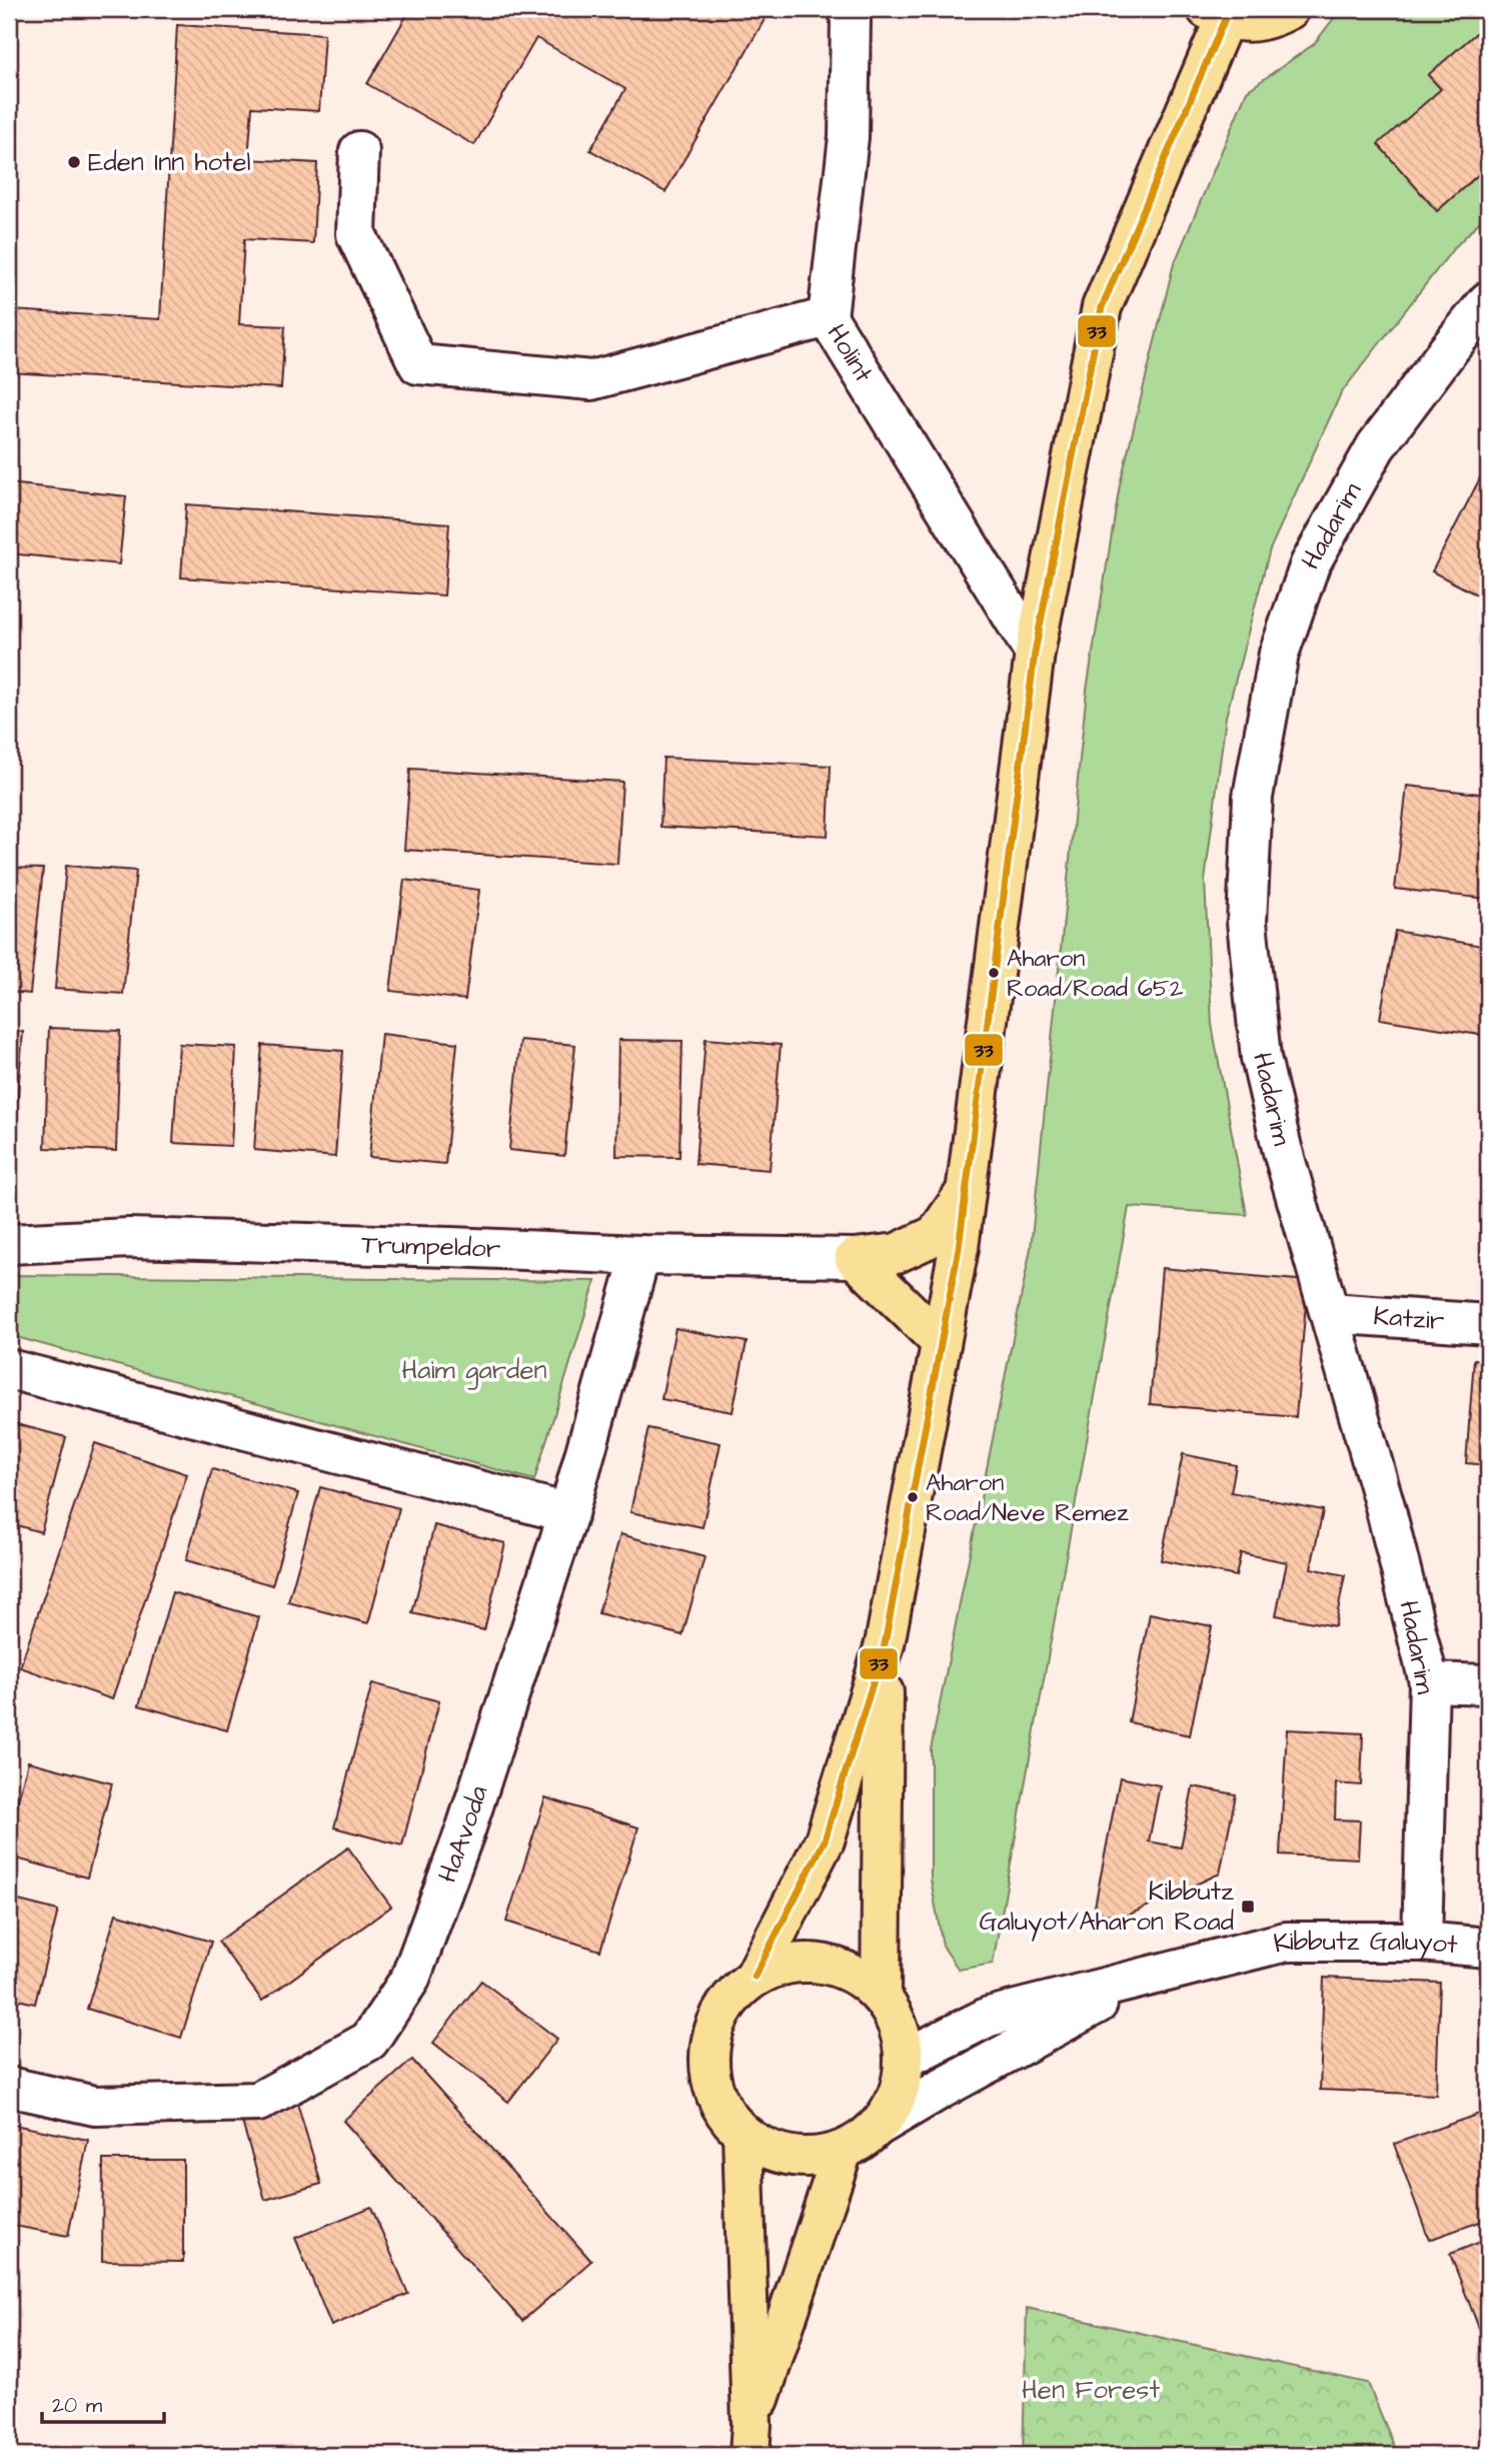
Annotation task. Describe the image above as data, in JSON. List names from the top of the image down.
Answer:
{
  "streets": {
    "street": [
      "Holint",
      "Hadarim",
      "Trumpeldor",
      "Katzir",
      "HaAvoda",
      "Kibbutz Galuyot"
    ]
  },
  "crossings": [
    ["Hadarim", "Katzir"],
    ["Hadarim", "Kibbutz Galuyot"],
    ["Trumpeldor", "HaAvoda"]
  ],
  "parks": ["Haim garden", "Hen Forest"],
  "places": {
    "other": ["Eden Inn hotel", "Aharon Road/Road 652", "Aharon Road/Neve Remez"],
    "transit": ["Kibbutz Galuyot/Aharon Road"]
  },
  "lines": ["transit line 33"],
  "scale_bar": "20 m"
}
